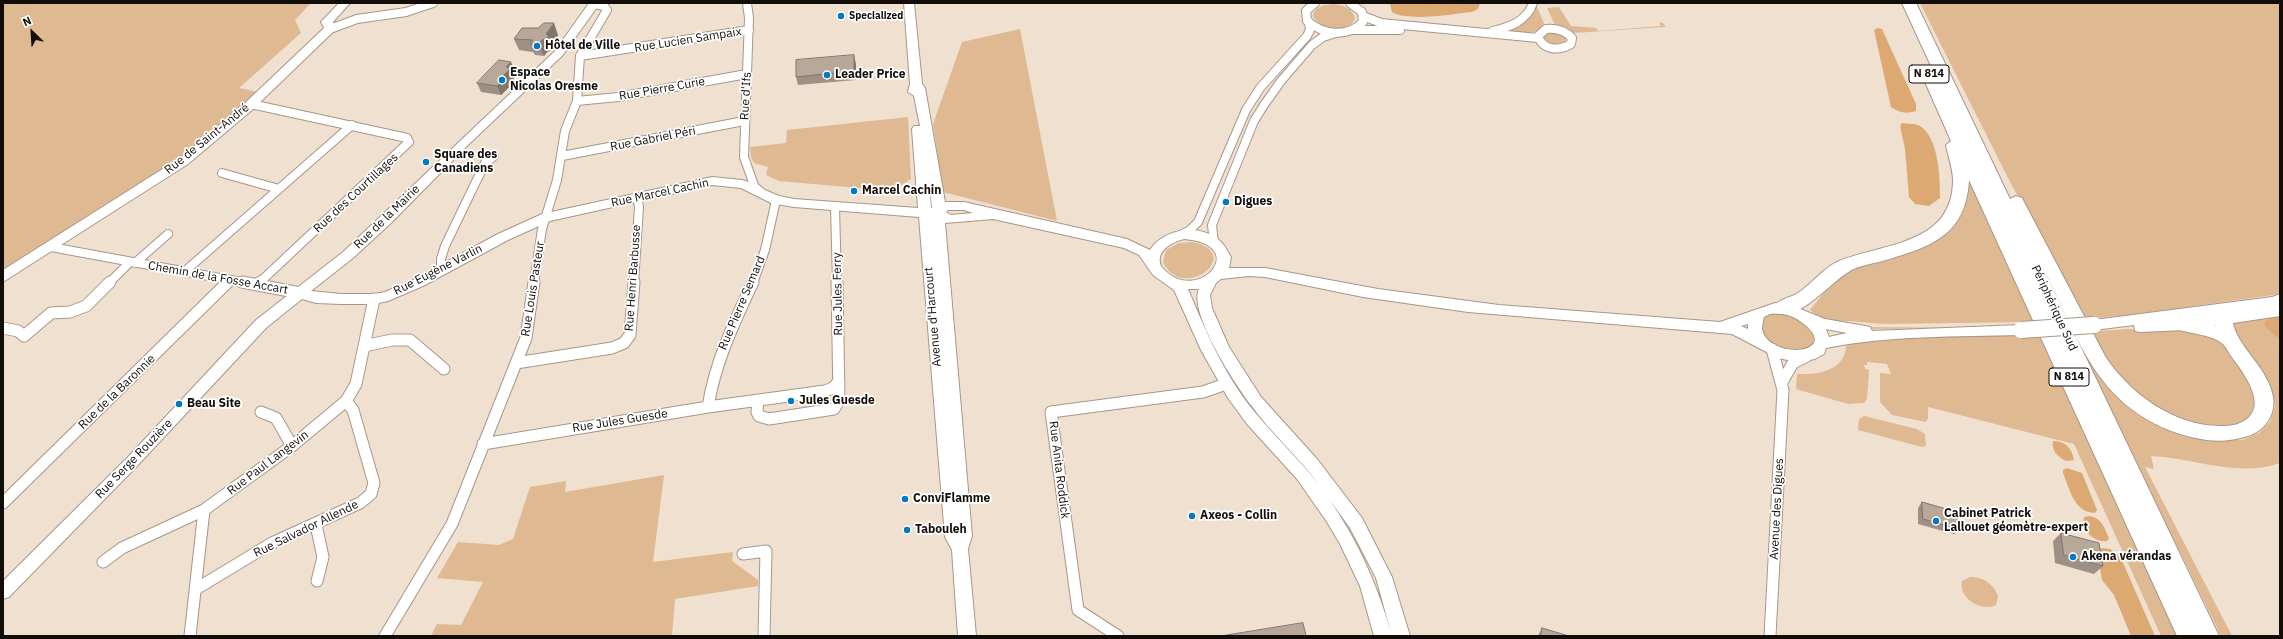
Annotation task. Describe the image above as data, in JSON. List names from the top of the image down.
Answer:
{
  "streets": {
    "highway": ["N 814", "Périphérique Sud"],
    "main road": [
      "Rue de Saint-André",
      "Rue Marcel Cachin",
      "Rue de la Mairie",
      "Rue Eugène Varlin",
      "Avenue d'Harcourt",
      "Rue Serge Rouzière"
    ],
    "street": [
      "Rue Lucien Sampaix",
      "Rue Pierre Curie",
      "Rue d'Ifs",
      "Rue Gabriel Péri",
      "Rue des Courtillages",
      "Chemin de la Fosse Accart",
      "Rue Henri Barbusse",
      "Rue Louis Pasteur",
      "Rue Jules Ferry",
      "Rue Pierre Semard",
      "Rue de la Baronnie",
      "Rue Jules Guesde",
      "Rue Paul Langevin",
      "Rue Anita Roddick",
      "Avenue des Digues",
      "Rue Salvador Allende"
    ]
  },
  "crossings": [
    ["Rue Lucien Sampaix", "Rue d'Ifs"],
    ["Rue Lucien Sampaix", "Rue Louis Pasteur"],
    ["N 814", "Périphérique Sud"],
    ["Rue Pierre Curie", "Rue d'Ifs"],
    ["Rue Pierre Curie", "Rue Louis Pasteur"],
    ["Rue d'Ifs", "Rue Gabriel Péri"],
    ["Rue d'Ifs", "Rue Marcel Cachin"],
    ["Rue de Saint-André", "Rue des Courtillages"],
    ["Rue de Saint-André", "Chemin de la Fosse Accart"],
    ["Rue Gabriel Péri", "Rue Louis Pasteur"],
    ["Rue des Courtillages", "Chemin de la Fosse Accart"],
    ["Rue Marcel Cachin", "Rue Eugène Varlin"],
    ["Rue Marcel Cachin", "Rue Henri Barbusse"],
    ["Rue Marcel Cachin", "Rue Louis Pasteur"],
    ["Rue Marcel Cachin", "Rue Jules Ferry"],
    ["Rue Marcel Cachin", "Rue Pierre Semard"],
    ["Rue Marcel Cachin", "Avenue d'Harcourt"],
    ["Rue de la Mairie", "Rue Eugène Varlin"],
    ["Rue de la Mairie", "Chemin de la Fosse Accart"],
    ["Rue de la Mairie", "Rue Louis Pasteur"],
    ["Rue de la Mairie", "Rue Serge Rouzière"],
    ["Rue Eugène Varlin", "Chemin de la Fosse Accart"],
    ["Rue Eugène Varlin", "Rue Louis Pasteur"],
    ["Rue Eugène Varlin", "Rue Serge Rouzière"],
    ["Rue Eugène Varlin", "Rue Paul Langevin"],
    ["Chemin de la Fosse Accart", "Rue de la Baronnie"],
    ["Chemin de la Fosse Accart", "Rue Serge Rouzière"],
    ["Rue Henri Barbusse", "Rue Louis Pasteur"],
    ["Rue Louis Pasteur", "Rue Jules Guesde"],
    ["Rue Jules Ferry", "Rue Jules Guesde"],
    ["Rue Pierre Semard", "Rue Jules Guesde"],
    ["Rue Paul Langevin", "Rue Salvador Allende"]
  ],
  "places": [
    "Specialized",
    "Hôtel de Ville",
    "Leader Price",
    "Espace Nicolas Oresme",
    "Square des Canadiens",
    "Marcel Cachin",
    "Digues",
    "Jules Guesde",
    "Beau Site",
    "ConviFlamme",
    "Axeos - Collin",
    "Cabinet Patrick Lallouet géomètre-expert",
    "Tabouleh",
    "Akena vérandas"
  ],
  "north": "top left"
}
